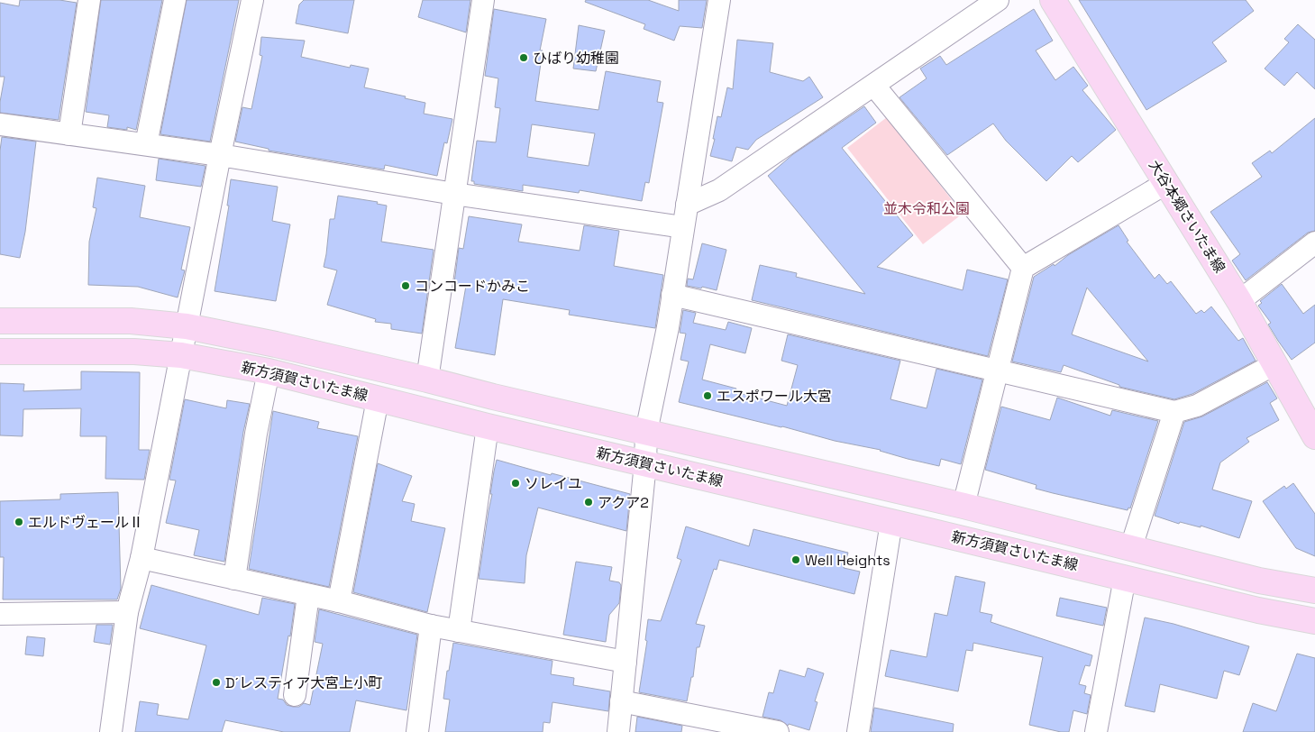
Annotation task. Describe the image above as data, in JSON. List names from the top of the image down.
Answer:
{
  "streets": {
    "main road": ["大谷本郷さいたま線", "新方須賀さいたま線"]
  },
  "parks": ["並木令和公園"],
  "places": [
    "ひばり幼稚園",
    "コンコードかみこ",
    "エスポワール大宮",
    "ソレイユ",
    "アクア2",
    "エルドヴェールⅡ",
    "Well Heights",
    "D´レスティア大宮上小町"
  ]
}
